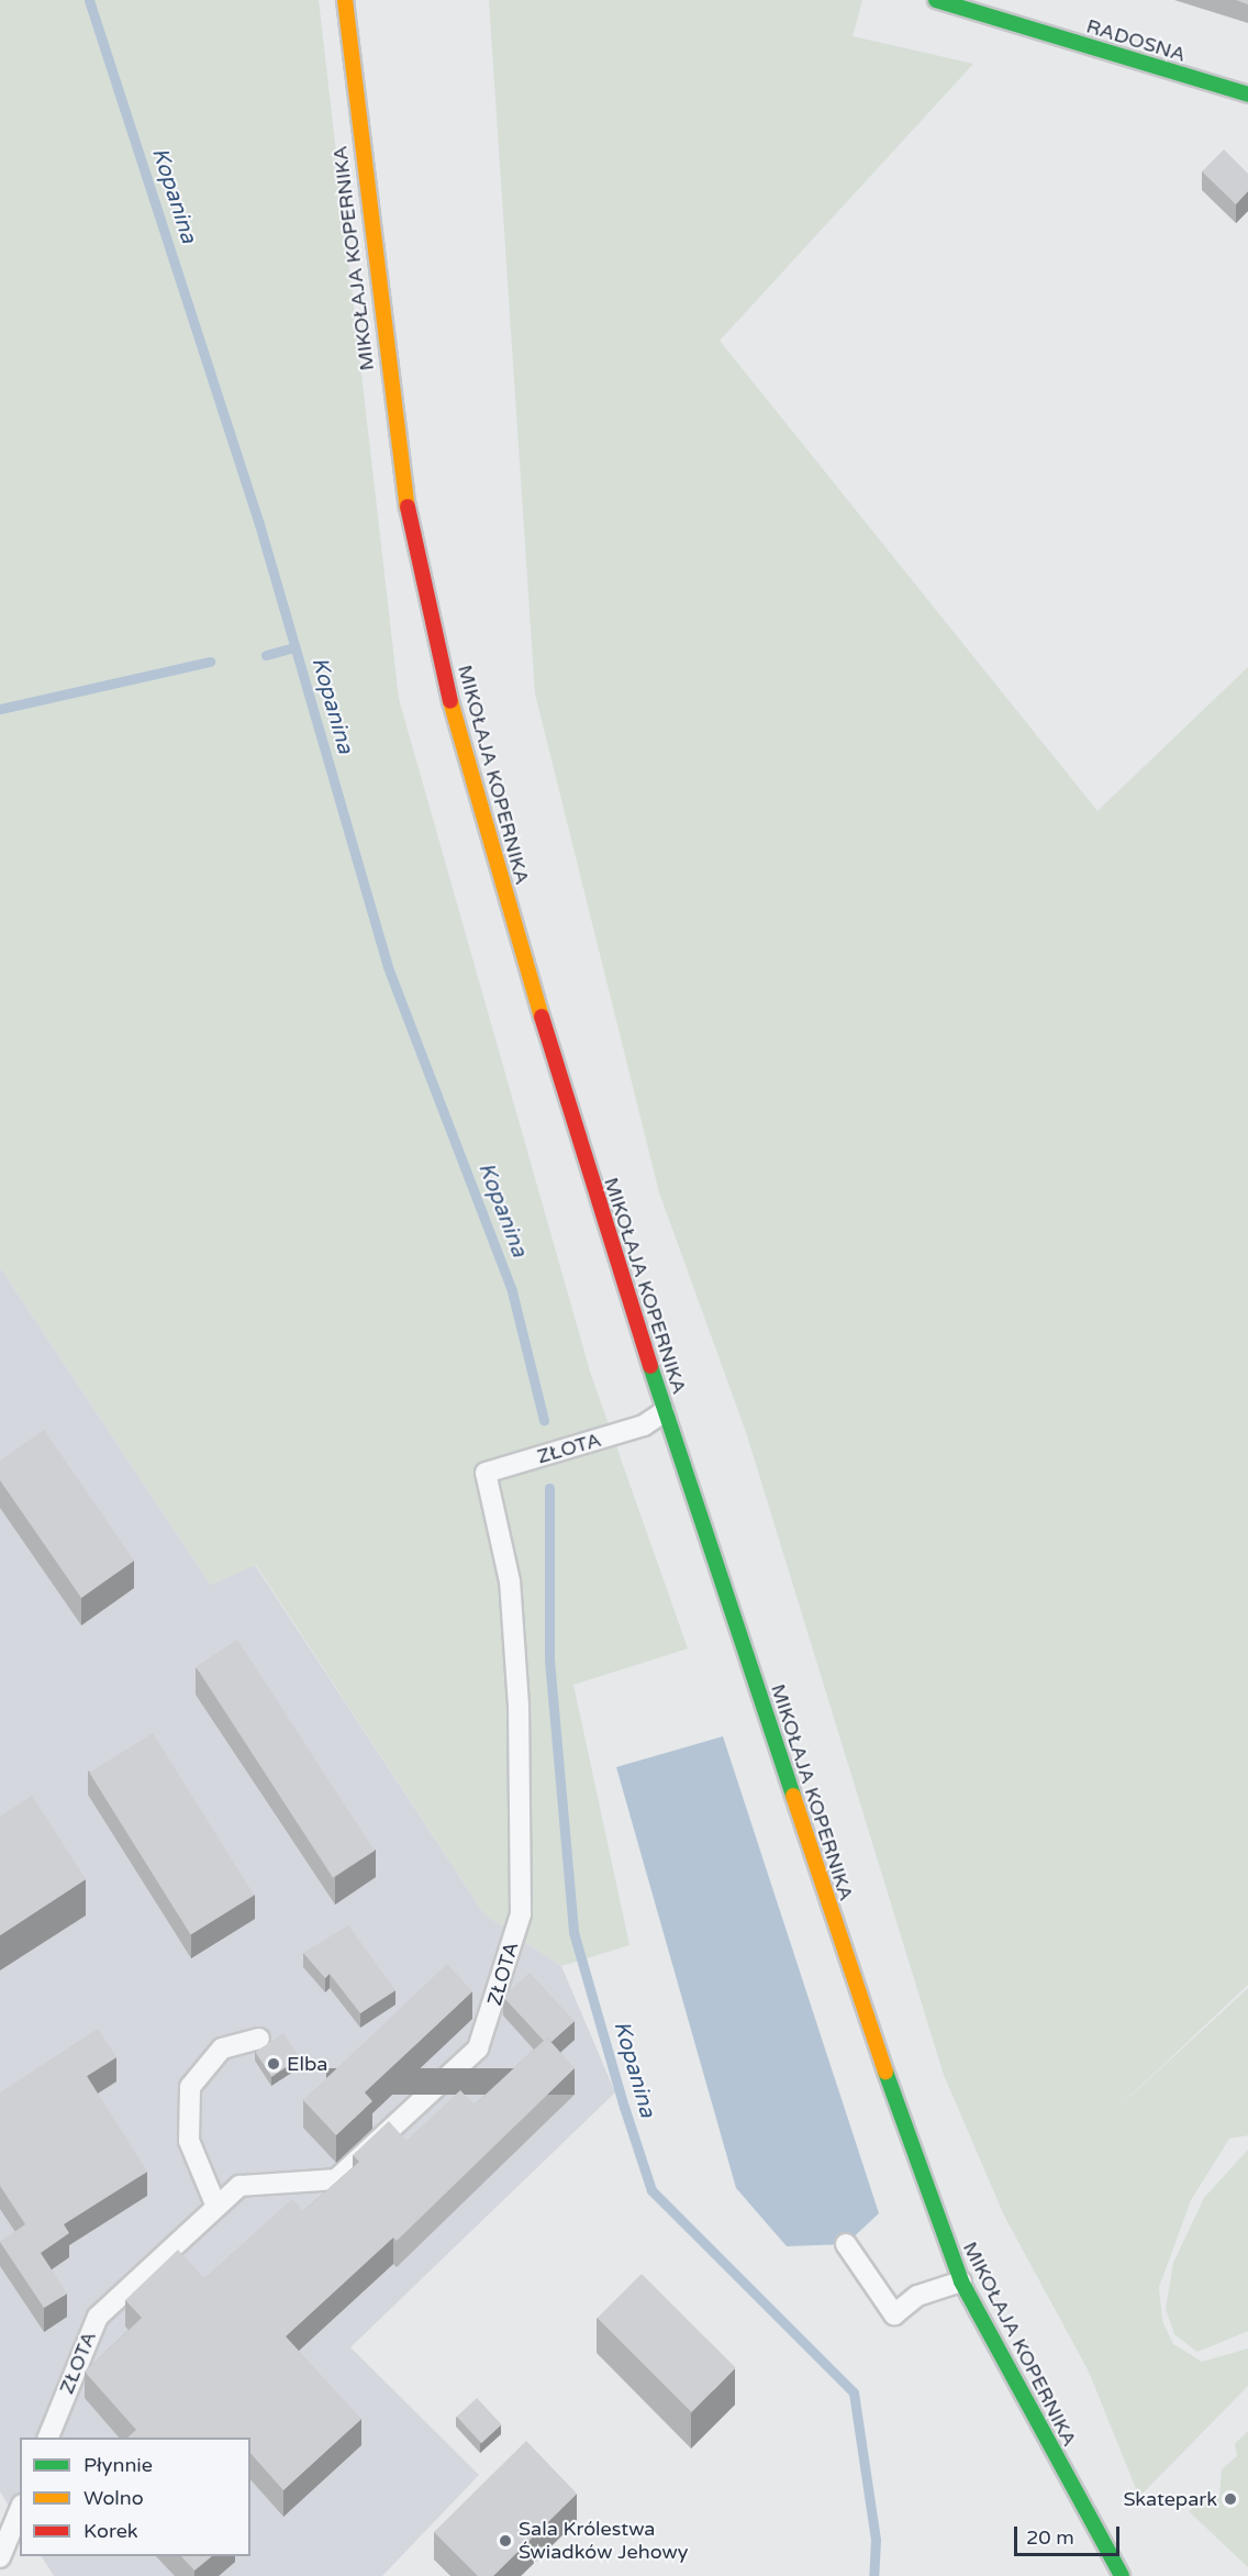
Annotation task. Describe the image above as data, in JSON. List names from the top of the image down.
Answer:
{
  "streets": {
    "street": ["RADOSNA", "MIKOŁAJA KOPERNIKA"],
    "lane": ["ZŁOTA"]
  },
  "crossings": [
    ["MIKOŁAJA KOPERNIKA", "ZŁOTA"]
  ],
  "water": ["Kopanina"],
  "places": ["Elba", "Skatepark", "Sala Królestwa Świadków Jehowy"],
  "legend": ["Płynnie", "Wolno", "Korek"],
  "scale_bar": "20 m"
}
